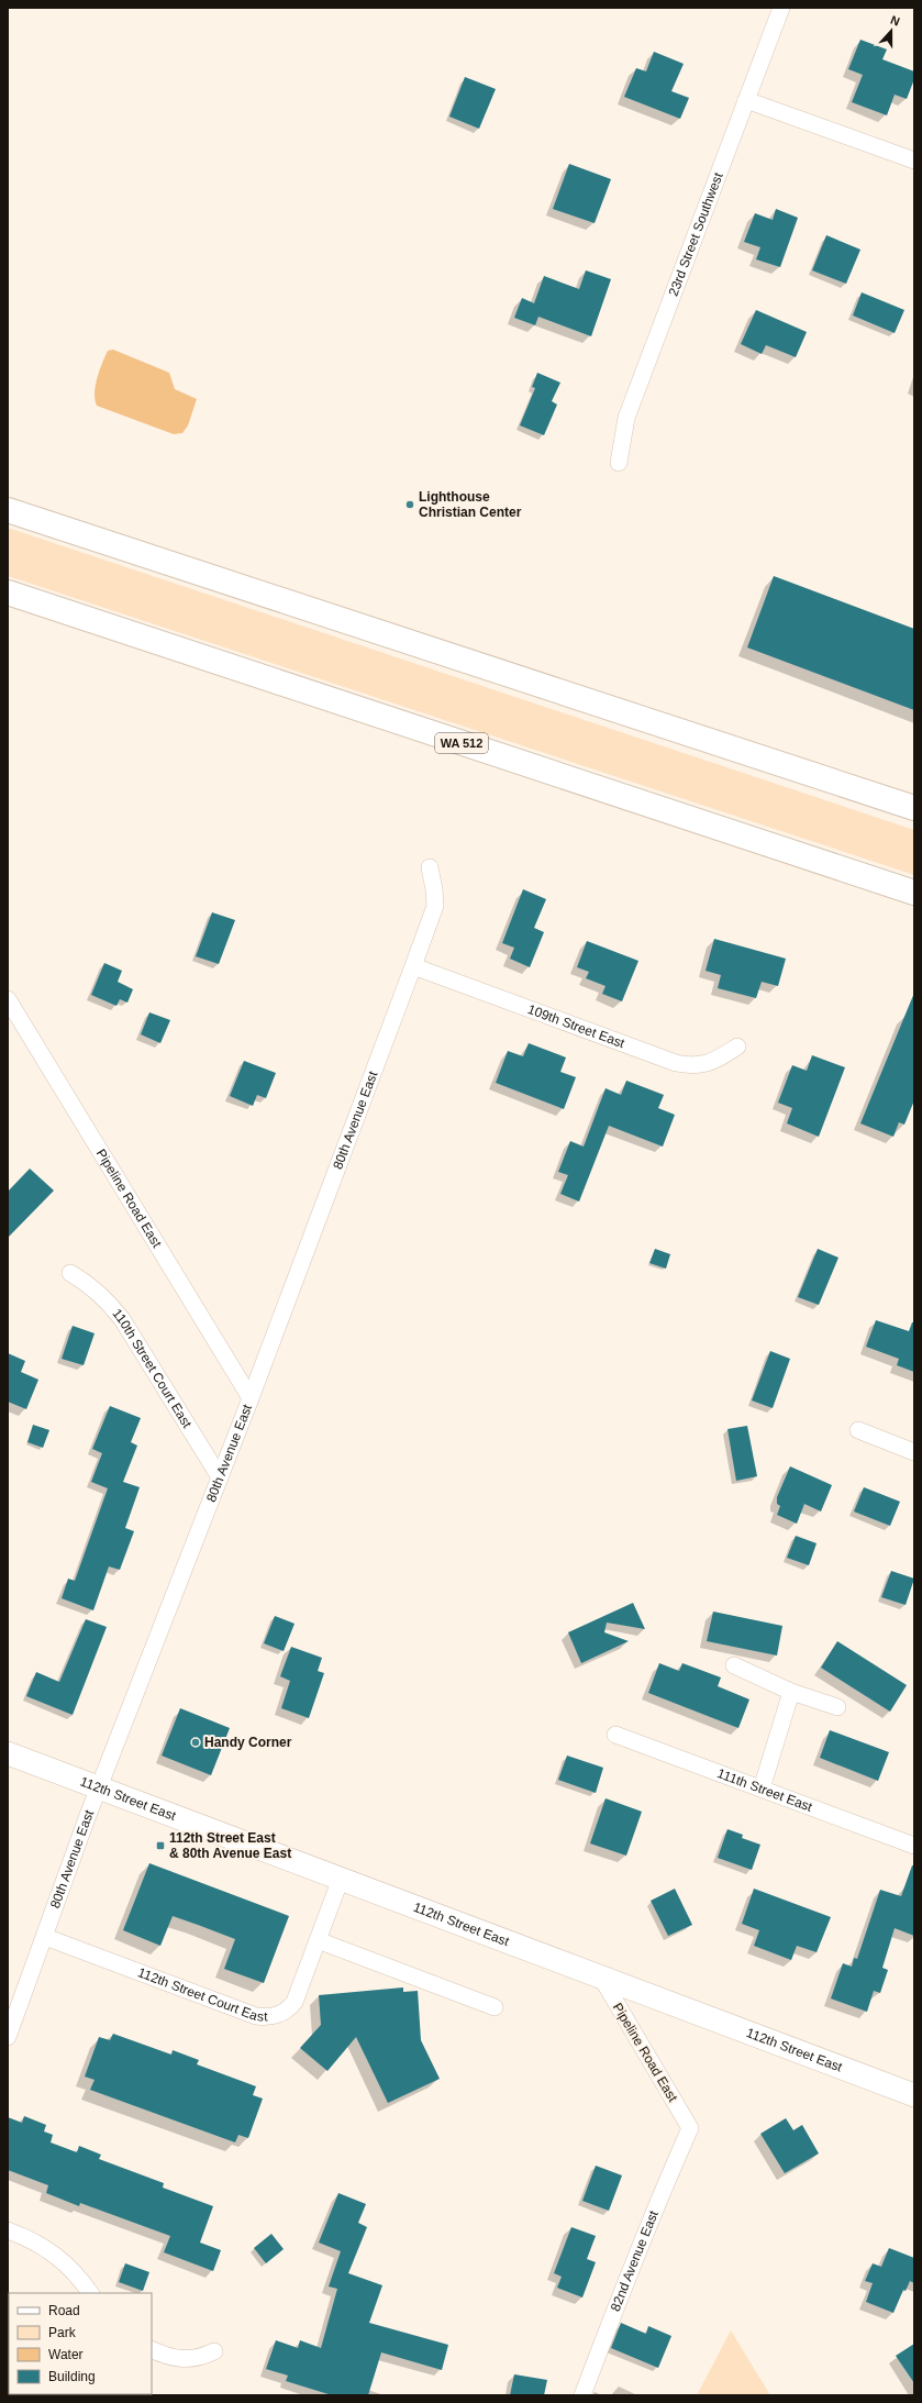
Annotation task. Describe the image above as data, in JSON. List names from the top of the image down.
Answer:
{
  "streets": {
    "highway": ["WA 512"],
    "main road": ["112th Street East"],
    "street": [
      "23rd Street Southwest",
      "109th Street East",
      "80th Avenue East",
      "Pipeline Road East",
      "110th Street Court East",
      "111th Street East",
      "112th Street Court East",
      "82nd Avenue East"
    ]
  },
  "crossings": [
    ["109th Street East", "80th Avenue East"],
    ["80th Avenue East", "Pipeline Road East"],
    ["80th Avenue East", "110th Street Court East"],
    ["80th Avenue East", "112th Street East"],
    ["80th Avenue East", "112th Street Court East"],
    ["Pipeline Road East", "112th Street East"],
    ["Pipeline Road East", "82nd Avenue East"],
    ["112th Street East", "112th Street Court East"]
  ],
  "places": {
    "other": ["Lighthouse Christian Center", "Handy Corner"],
    "transit": ["112th Street East & 80th Avenue East"]
  },
  "legend": [
    "Road",
    "Park",
    "Water",
    "Building"
  ],
  "north": "top"
}
